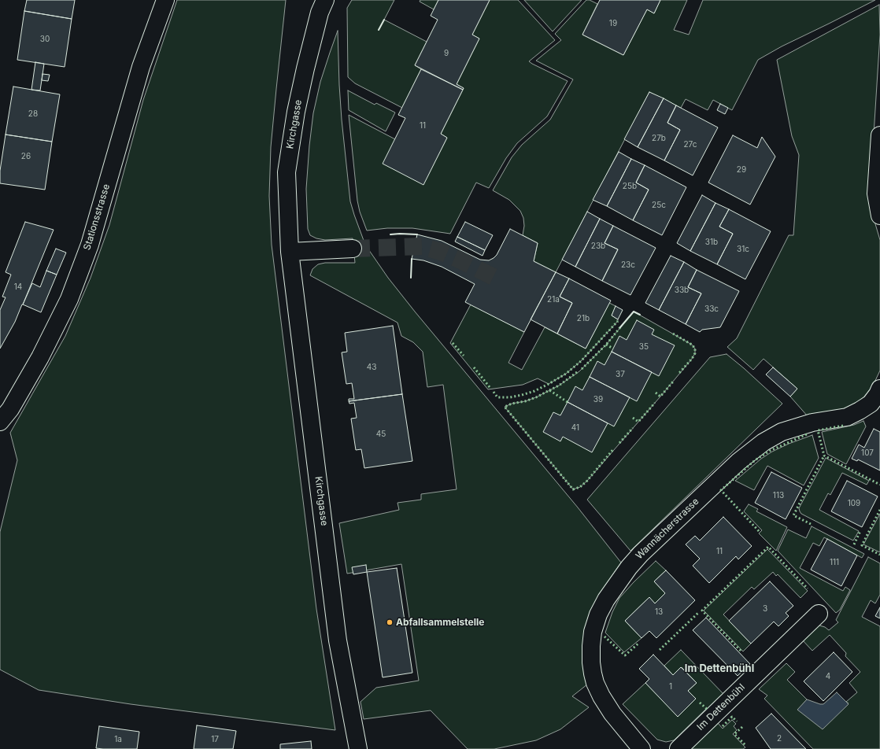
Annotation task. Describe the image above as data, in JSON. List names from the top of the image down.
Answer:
{
  "streets": {
    "street": [
      "Kirchgasse",
      "Stationsstrasse",
      "Wannächerstrasse",
      "Im Dettenbühl"
    ]
  },
  "districts": ["Im Dettenbühl"],
  "places": ["Abfallsammelstelle"],
  "house_numbers": [
    "19",
    "30",
    "9",
    "28",
    "11",
    "27b",
    "27c",
    "26",
    "29",
    "25b",
    "25c",
    "31b",
    "23b",
    "31c",
    "23c",
    "14",
    "33b",
    "21a",
    "33c",
    "21b",
    "35",
    "43",
    "37",
    "39",
    "41",
    "45",
    "107",
    "113",
    "109",
    "11",
    "111",
    "3",
    "13",
    "4",
    "1",
    "2",
    "1a",
    "17"
  ]
}
